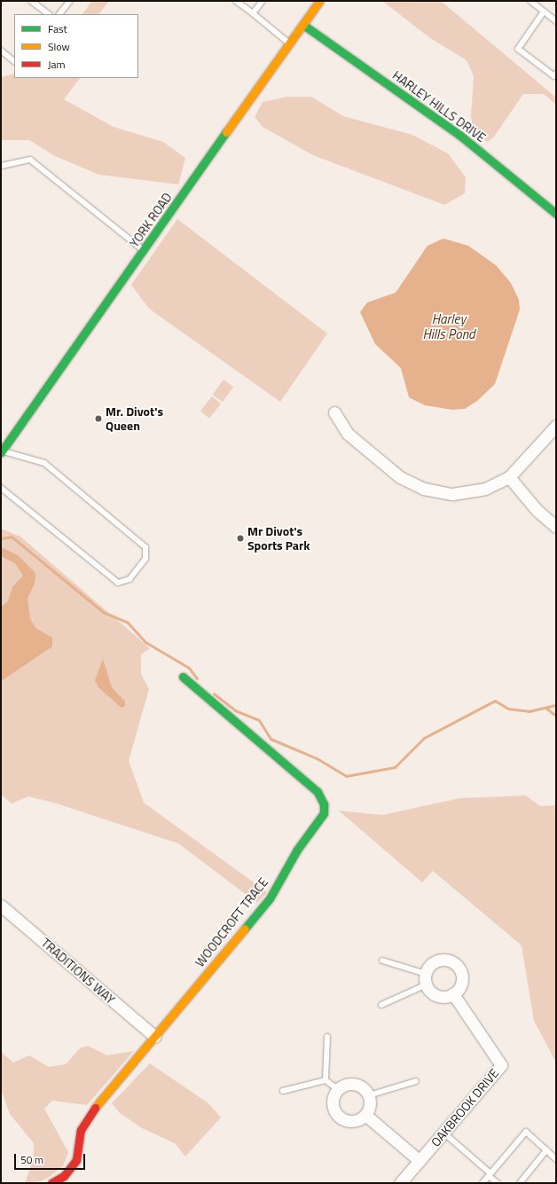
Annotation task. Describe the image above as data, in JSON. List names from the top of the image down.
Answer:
{
  "streets": {
    "street": [
      "HARLEY HILLS DRIVE",
      "YORK ROAD",
      "WOODCROFT TRACE",
      "TRADITIONS WAY",
      "OAKBROOK DRIVE"
    ]
  },
  "crossings": [
    ["HARLEY HILLS DRIVE", "YORK ROAD"],
    ["WOODCROFT TRACE", "TRADITIONS WAY"]
  ],
  "water": ["Harley Hills Pond"],
  "places": ["Mr. Divot's Queen", "Mr Divot's Sports Park"],
  "legend": ["Fast", "Slow", "Jam"],
  "scale_bar": "50 m"
}
